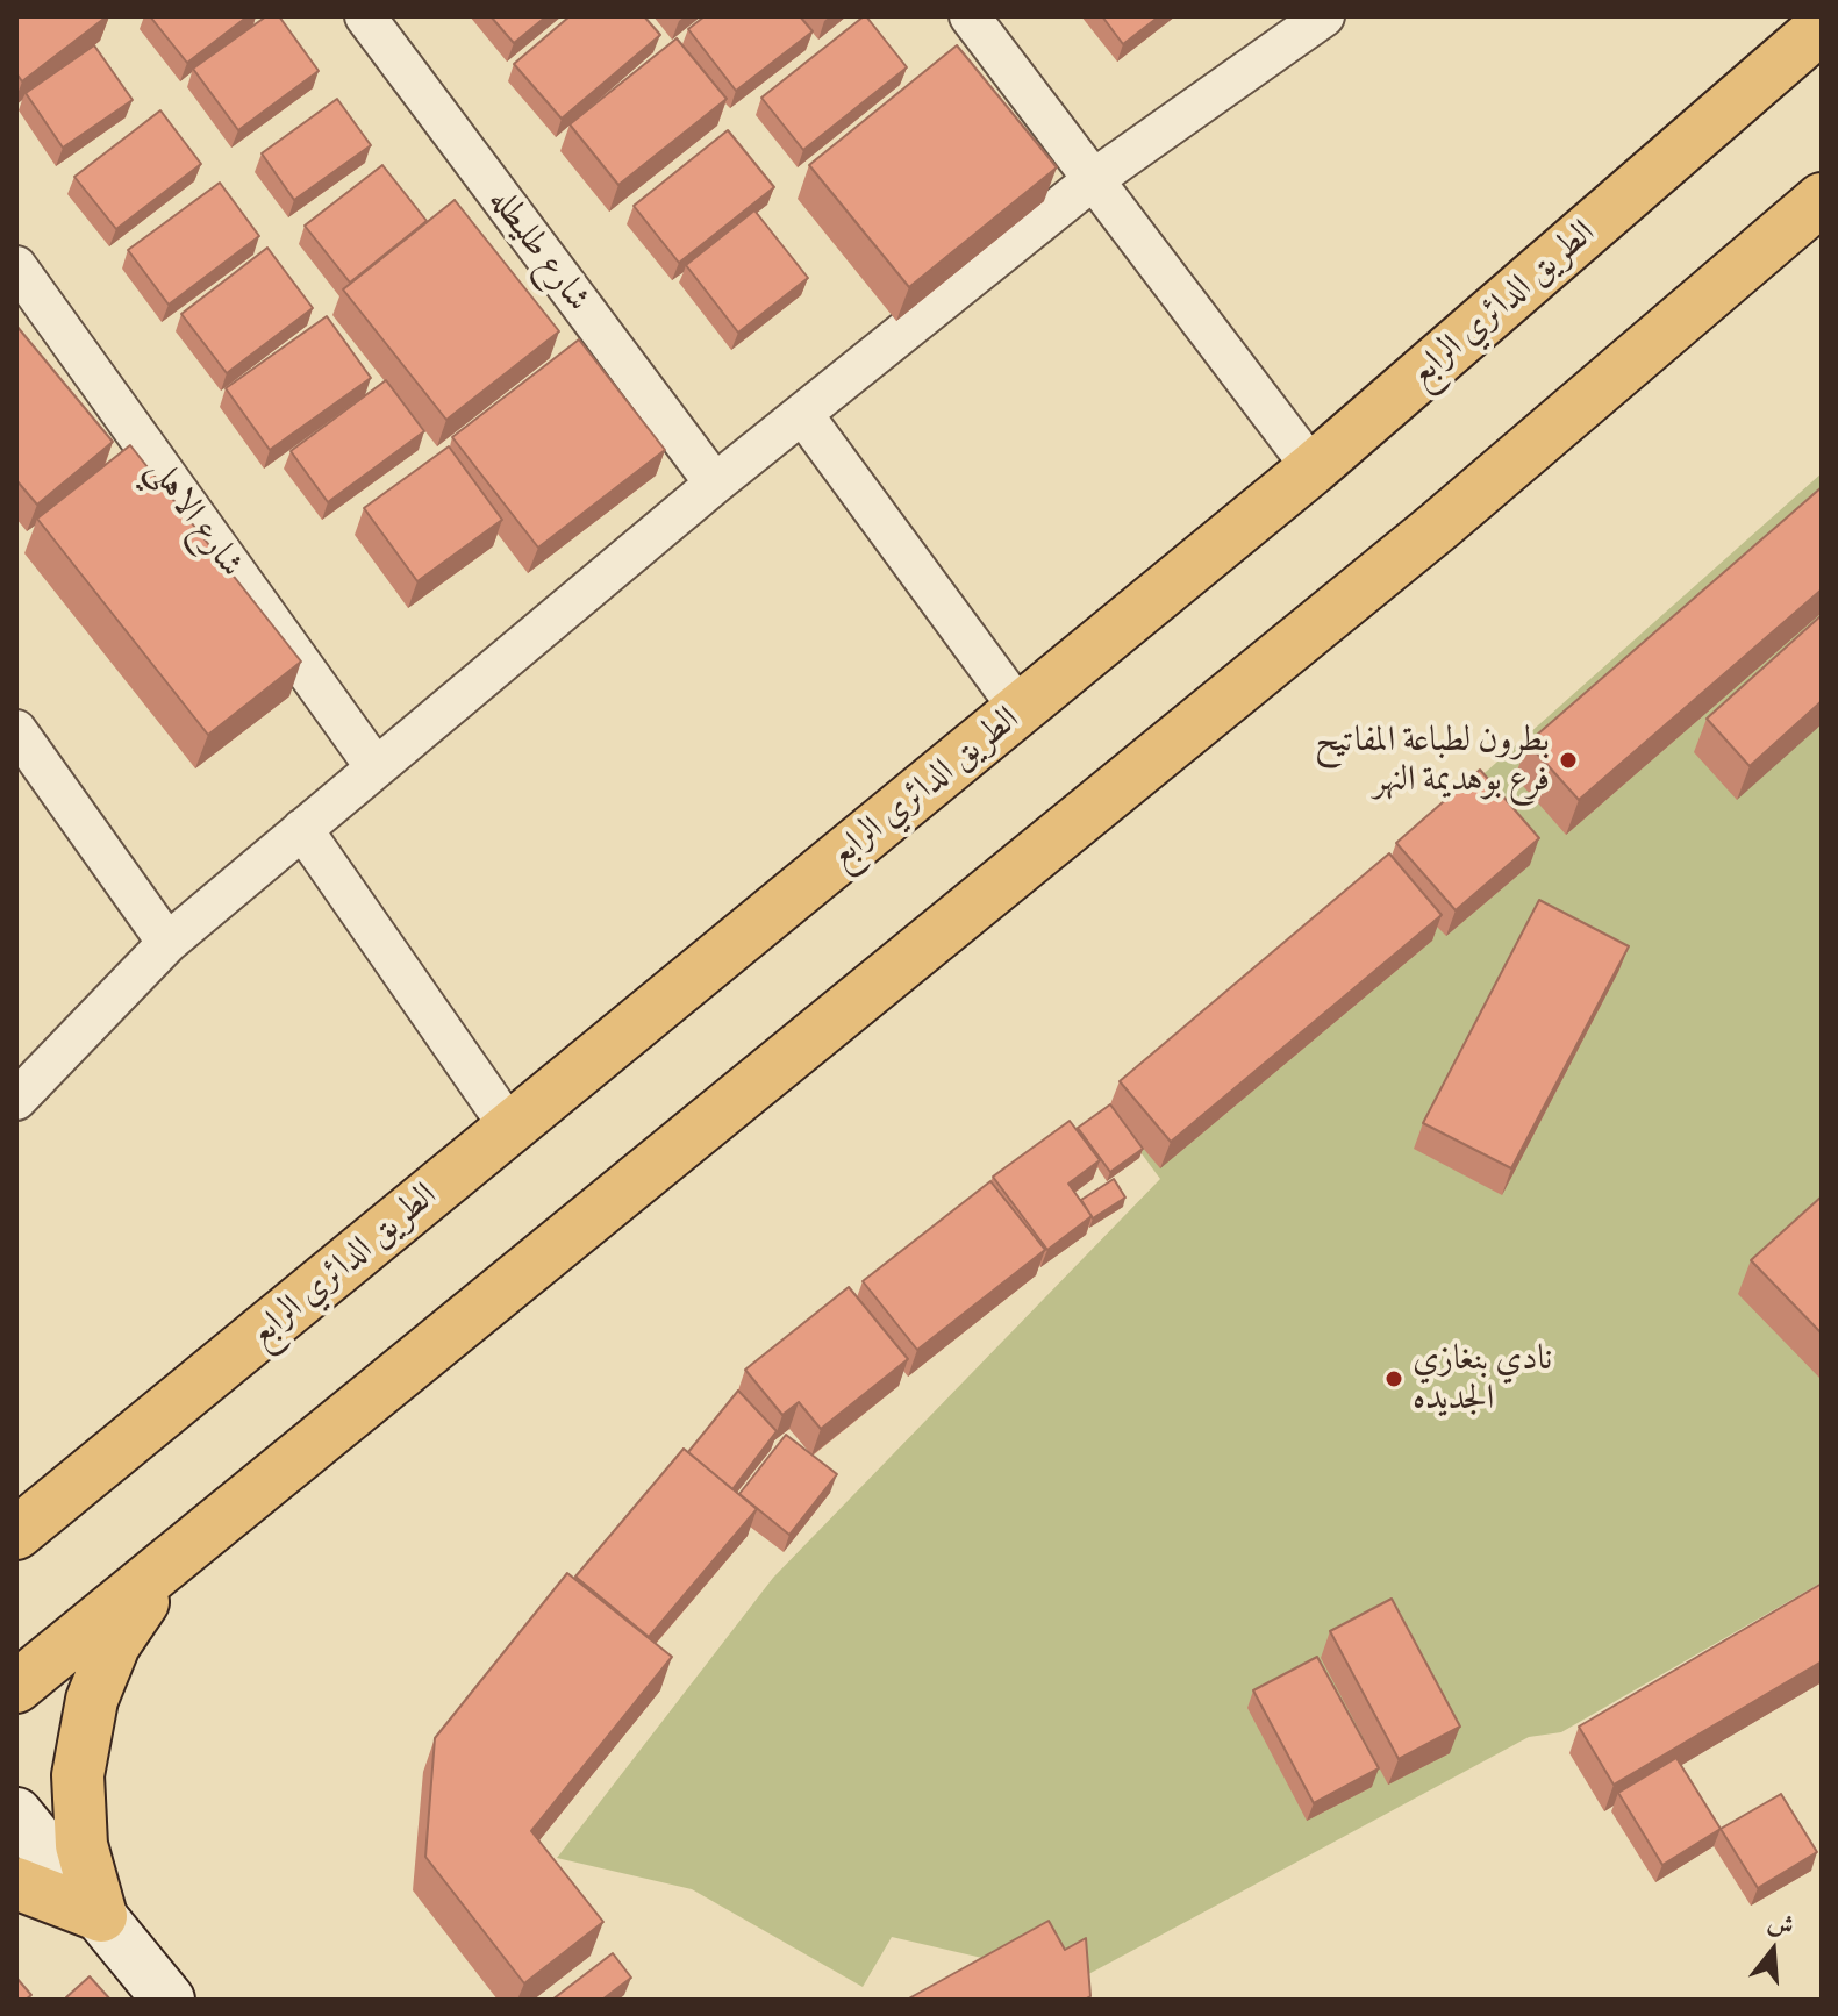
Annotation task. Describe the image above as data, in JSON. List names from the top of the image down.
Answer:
{
  "streets": {
    "main road": ["الطريق الدائري الرابع"],
    "street": ["شارع طليطله", "شارع الاهلي"]
  },
  "places": ["بطرون لطباعة المفاتيح فرع بوهديمة النهر", "نادي بنغازي الجديده"],
  "north": "top"
}
